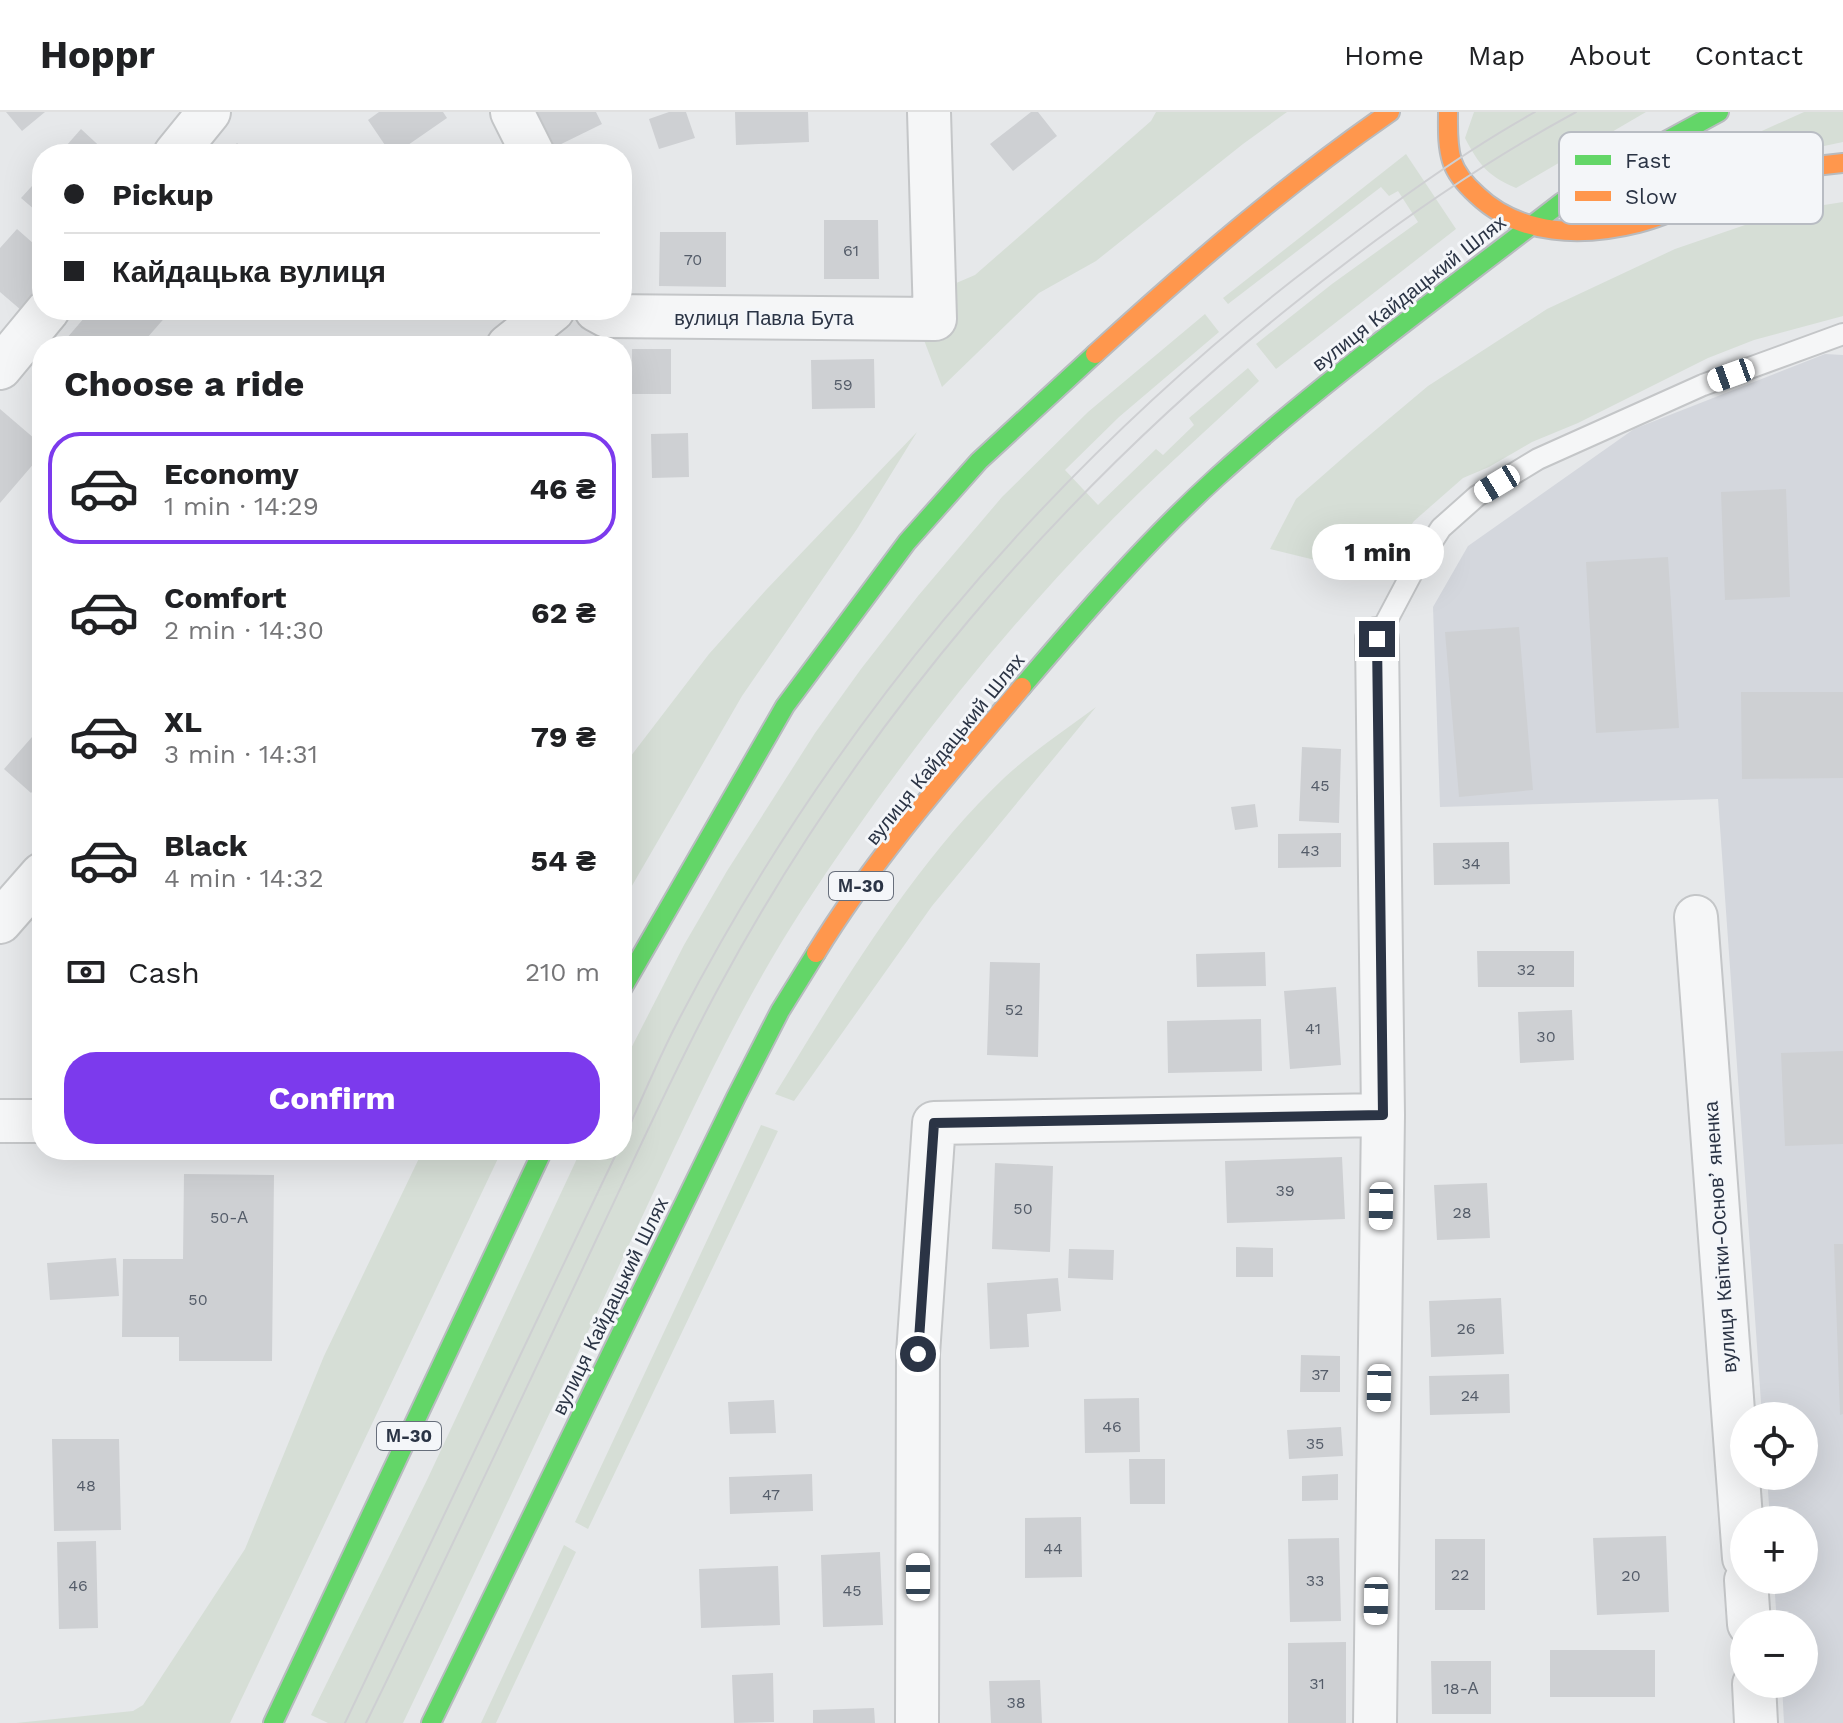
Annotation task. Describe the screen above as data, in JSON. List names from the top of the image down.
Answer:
{
  "streets": {
    "highway": ["вулиця Кайдацький Шлях", "М-30"],
    "street": ["вулиця Павла Бута", "вулиця Квітки-Основʼяненка"]
  },
  "house_numbers": [
    "61",
    "70",
    "59",
    "45",
    "43",
    "34",
    "32",
    "52",
    "41",
    "30",
    "39",
    "50",
    "28",
    "50-А",
    "50",
    "26",
    "37",
    "24",
    "46",
    "35",
    "48",
    "47",
    "44",
    "22",
    "20",
    "33",
    "46",
    "45",
    "31",
    "18-А",
    "38"
  ],
  "legend": ["Fast", "Slow"],
  "page": {
    "header": "Hoppr",
    "nav": [
      "Home",
      "Map",
      "About",
      "Contact"
    ],
    "banner": ["Pickup", "Кайдацька вулиця"],
    "heading": "Choose a ride",
    "list": [
      {
        "name": "Economy",
        "note": "1 min · 14:29",
        "value": "46 ₴"
      },
      {
        "name": "Comfort",
        "note": "2 min · 14:30",
        "value": "62 ₴"
      },
      {
        "name": "XL",
        "note": "3 min · 14:31",
        "value": "79 ₴"
      },
      {
        "name": "Black",
        "note": "4 min · 14:32",
        "value": "54 ₴"
      }
    ],
    "bubble": "1 min",
    "pay": ["Cash", "210 m"],
    "buttons": "Confirm",
    "map_buttons": ["+", "−"]
  }
}
